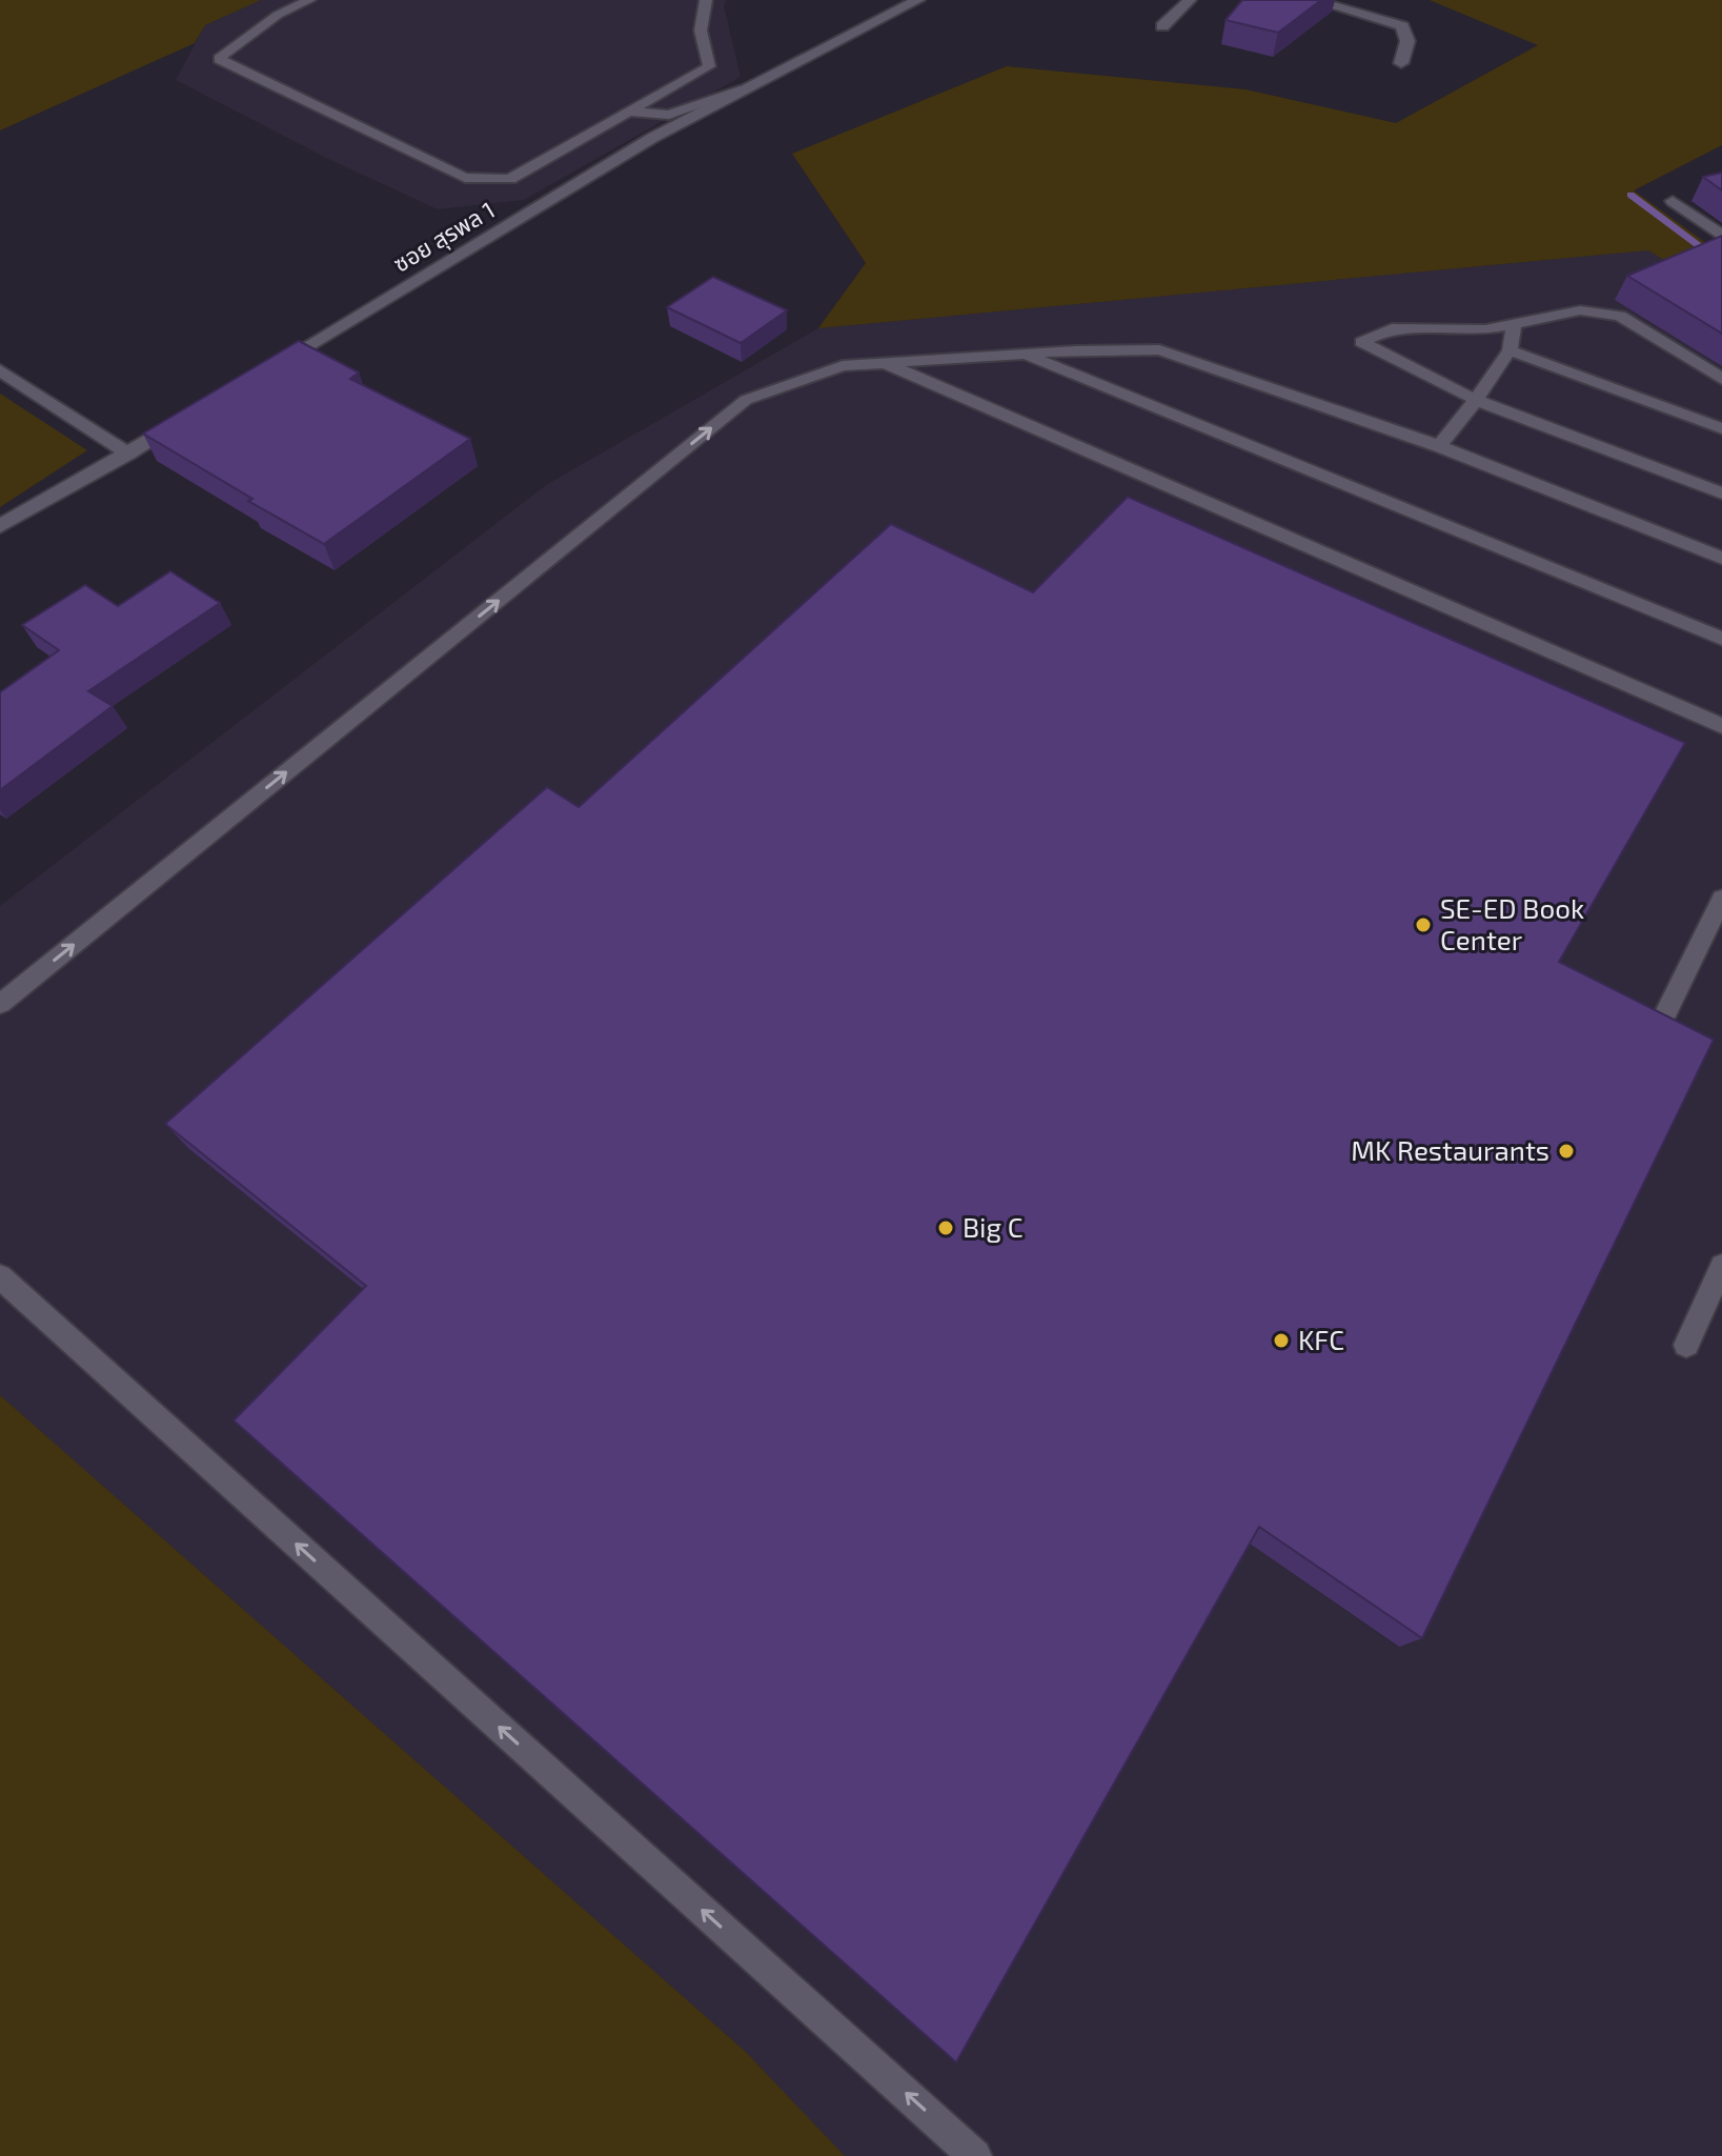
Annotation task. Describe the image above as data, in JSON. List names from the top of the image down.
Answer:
{
  "streets": {
    "street": ["ซอย สุรพล 1"]
  },
  "places": [
    "SE-ED Book Center",
    "MK Restaurants",
    "Big C",
    "KFC"
  ]
}
